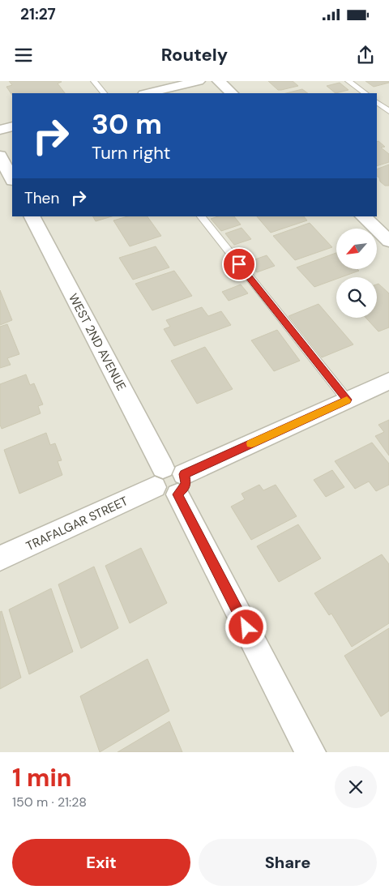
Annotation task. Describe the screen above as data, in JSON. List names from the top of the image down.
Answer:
{
  "streets": {
    "street": ["WEST 2ND AVENUE", "TRAFALGAR STREET"]
  },
  "crossings": [
    ["WEST 2ND AVENUE", "TRAFALGAR STREET"]
  ],
  "north": "bottom left",
  "page": {
    "status": "21:27",
    "header": "Routely",
    "turn": ["30 m", "Turn right"],
    "then": "Then",
    "heading": ["1 min", "150 m · 21:28"],
    "buttons": ["Exit", "Share"]
  }
}
